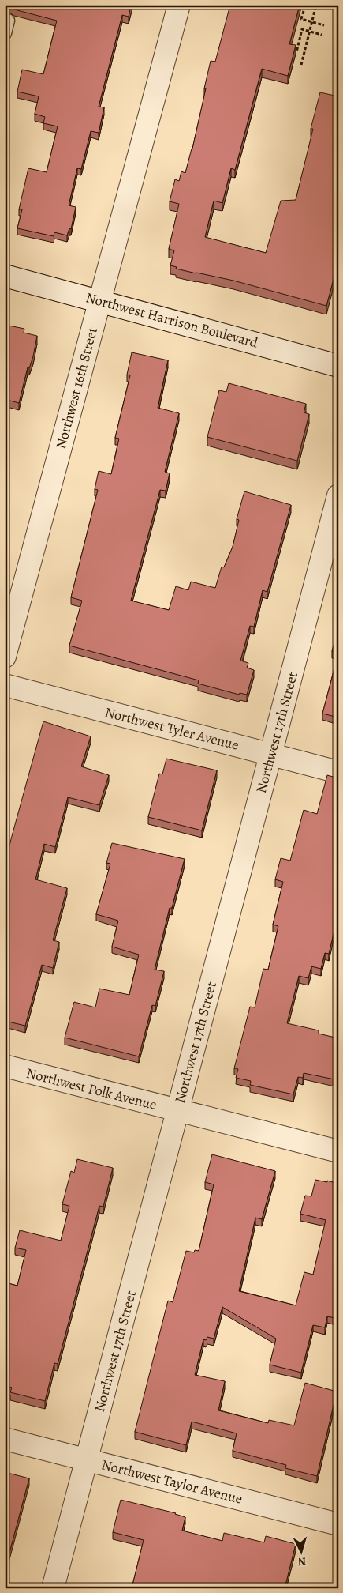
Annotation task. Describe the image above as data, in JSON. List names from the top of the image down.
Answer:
{
  "streets": {
    "street": [
      "Northwest Harrison Boulevard",
      "Northwest 16th Street",
      "Northwest Tyler Avenue",
      "Northwest 17th Street",
      "Northwest Polk Avenue",
      "Northwest Taylor Avenue"
    ]
  },
  "crossings": [
    ["Northwest Harrison Boulevard", "Northwest 16th Street"],
    ["Northwest Tyler Avenue", "Northwest 17th Street"],
    ["Northwest 17th Street", "Northwest Polk Avenue"],
    ["Northwest 17th Street", "Northwest Taylor Avenue"]
  ],
  "north": "bottom"
}
